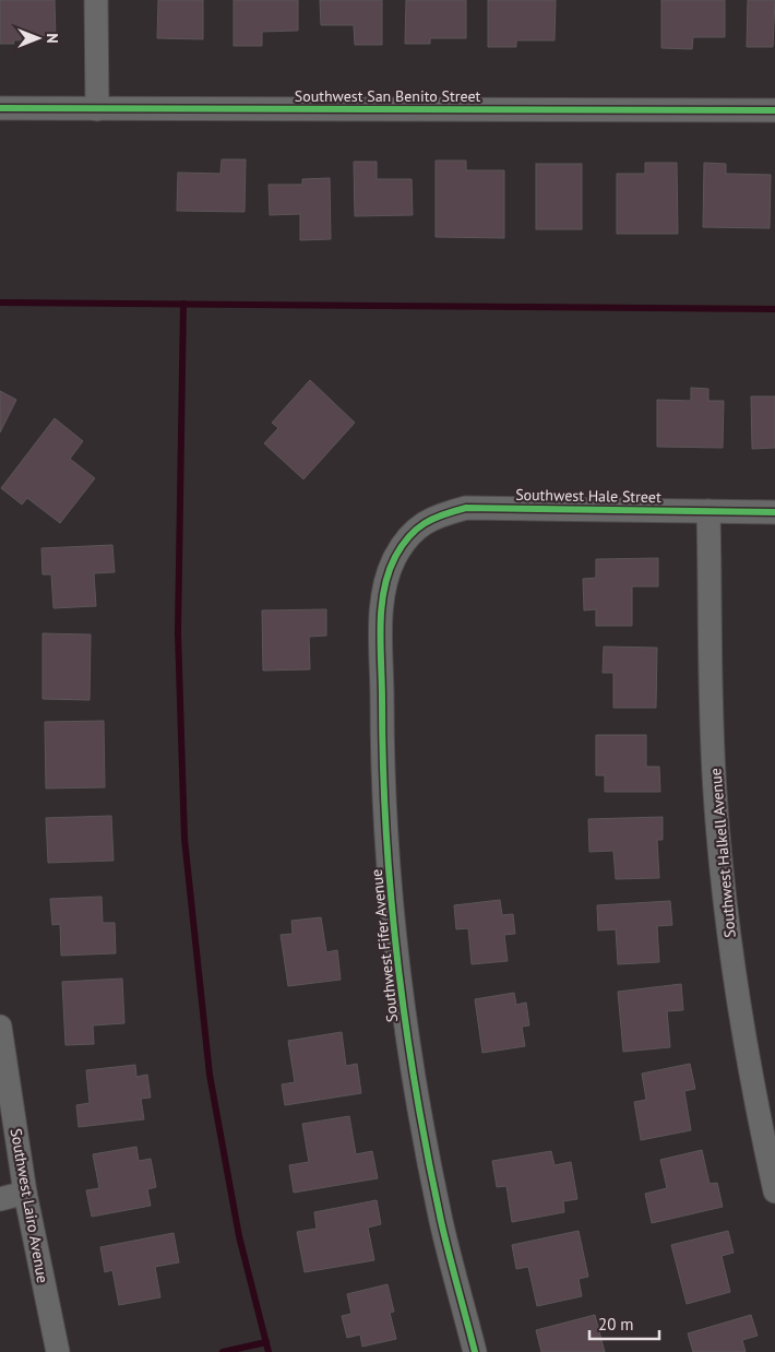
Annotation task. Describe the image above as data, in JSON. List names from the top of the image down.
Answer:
{
  "streets": {
    "street": [
      "Southwest San Benito Street",
      "Southwest Hale Street",
      "Southwest Halkell Avenue",
      "Southwest Fifer Avenue",
      "Southwest Lairo Avenue"
    ]
  },
  "crossings": [
    ["Southwest Hale Street", "Southwest Halkell Avenue"],
    ["Southwest Hale Street", "Southwest Fifer Avenue"]
  ],
  "scale_bar": "20 m",
  "north": "right"
}
